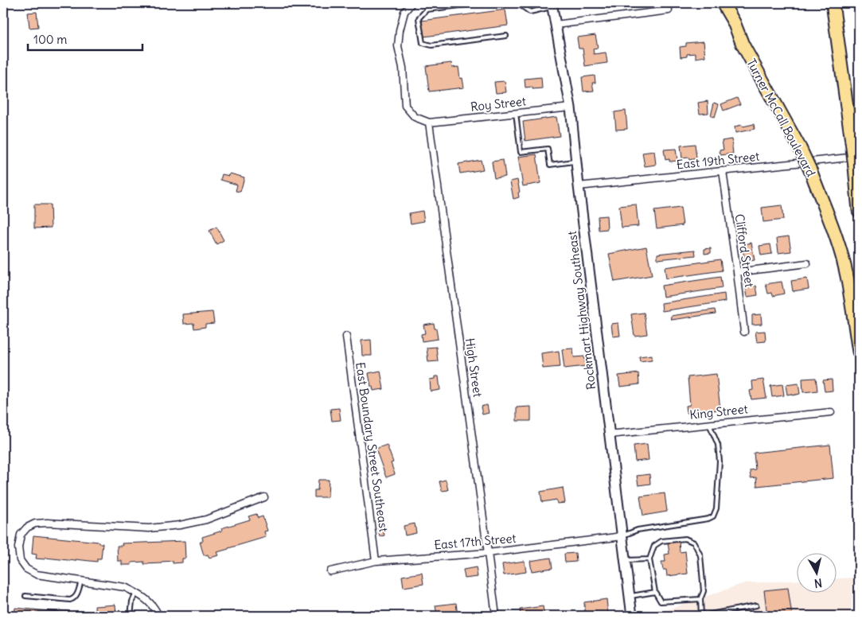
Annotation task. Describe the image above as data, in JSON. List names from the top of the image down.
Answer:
{
  "streets": {
    "highway": ["Turner McCall Boulevard"],
    "main road": ["Rockmart Highway Southeast"],
    "street": [
      "Roy Street",
      "East 19th Street",
      "Clifford Street",
      "High Street",
      "King Street",
      "East Boundary Street Southeast",
      "East 17th Street"
    ]
  },
  "crossings": [
    ["Roy Street", "Rockmart Highway Southeast"],
    ["Roy Street", "High Street"],
    ["East 19th Street", "Clifford Street"],
    ["East 19th Street", "Rockmart Highway Southeast"],
    ["Rockmart Highway Southeast", "King Street"],
    ["Rockmart Highway Southeast", "East 17th Street"],
    ["High Street", "East 17th Street"],
    ["East Boundary Street Southeast", "East 17th Street"]
  ],
  "scale_bar": "100 m",
  "north": "bottom"
}
